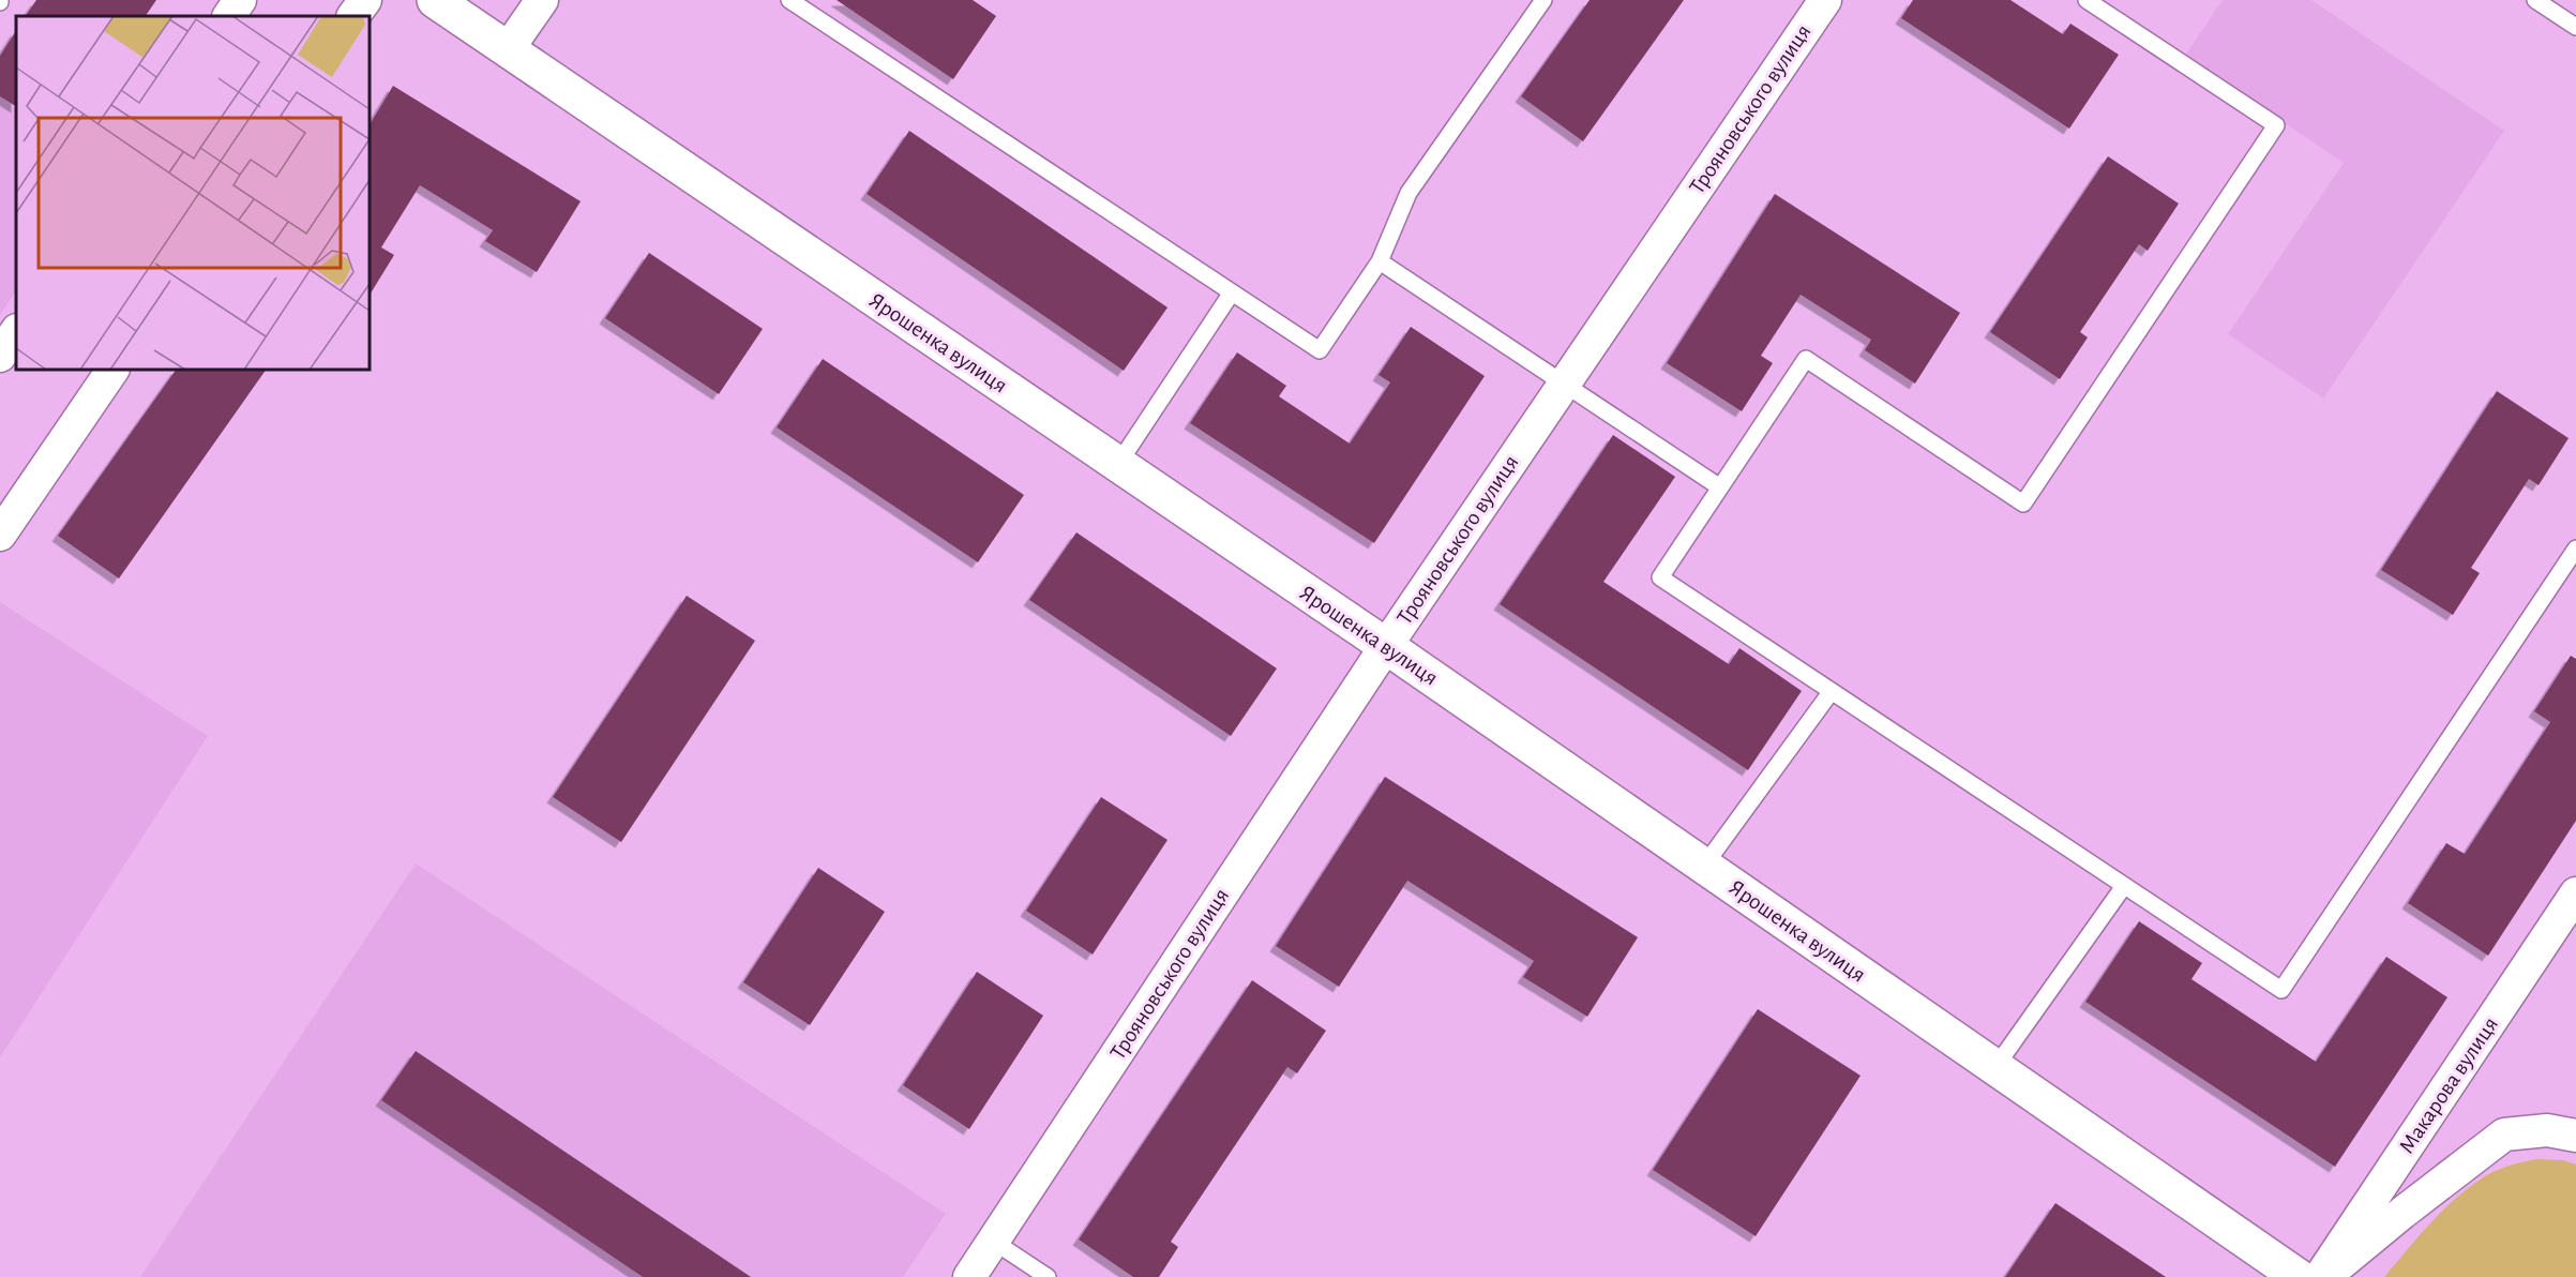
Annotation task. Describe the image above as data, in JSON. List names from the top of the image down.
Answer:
{
  "streets": {
    "street": ["Трояновського вулиця", "Ярошенка вулиця", "Макарова вулиця"]
  },
  "crossings": [
    ["Трояновського вулиця", "Ярошенка вулиця"]
  ]
}
